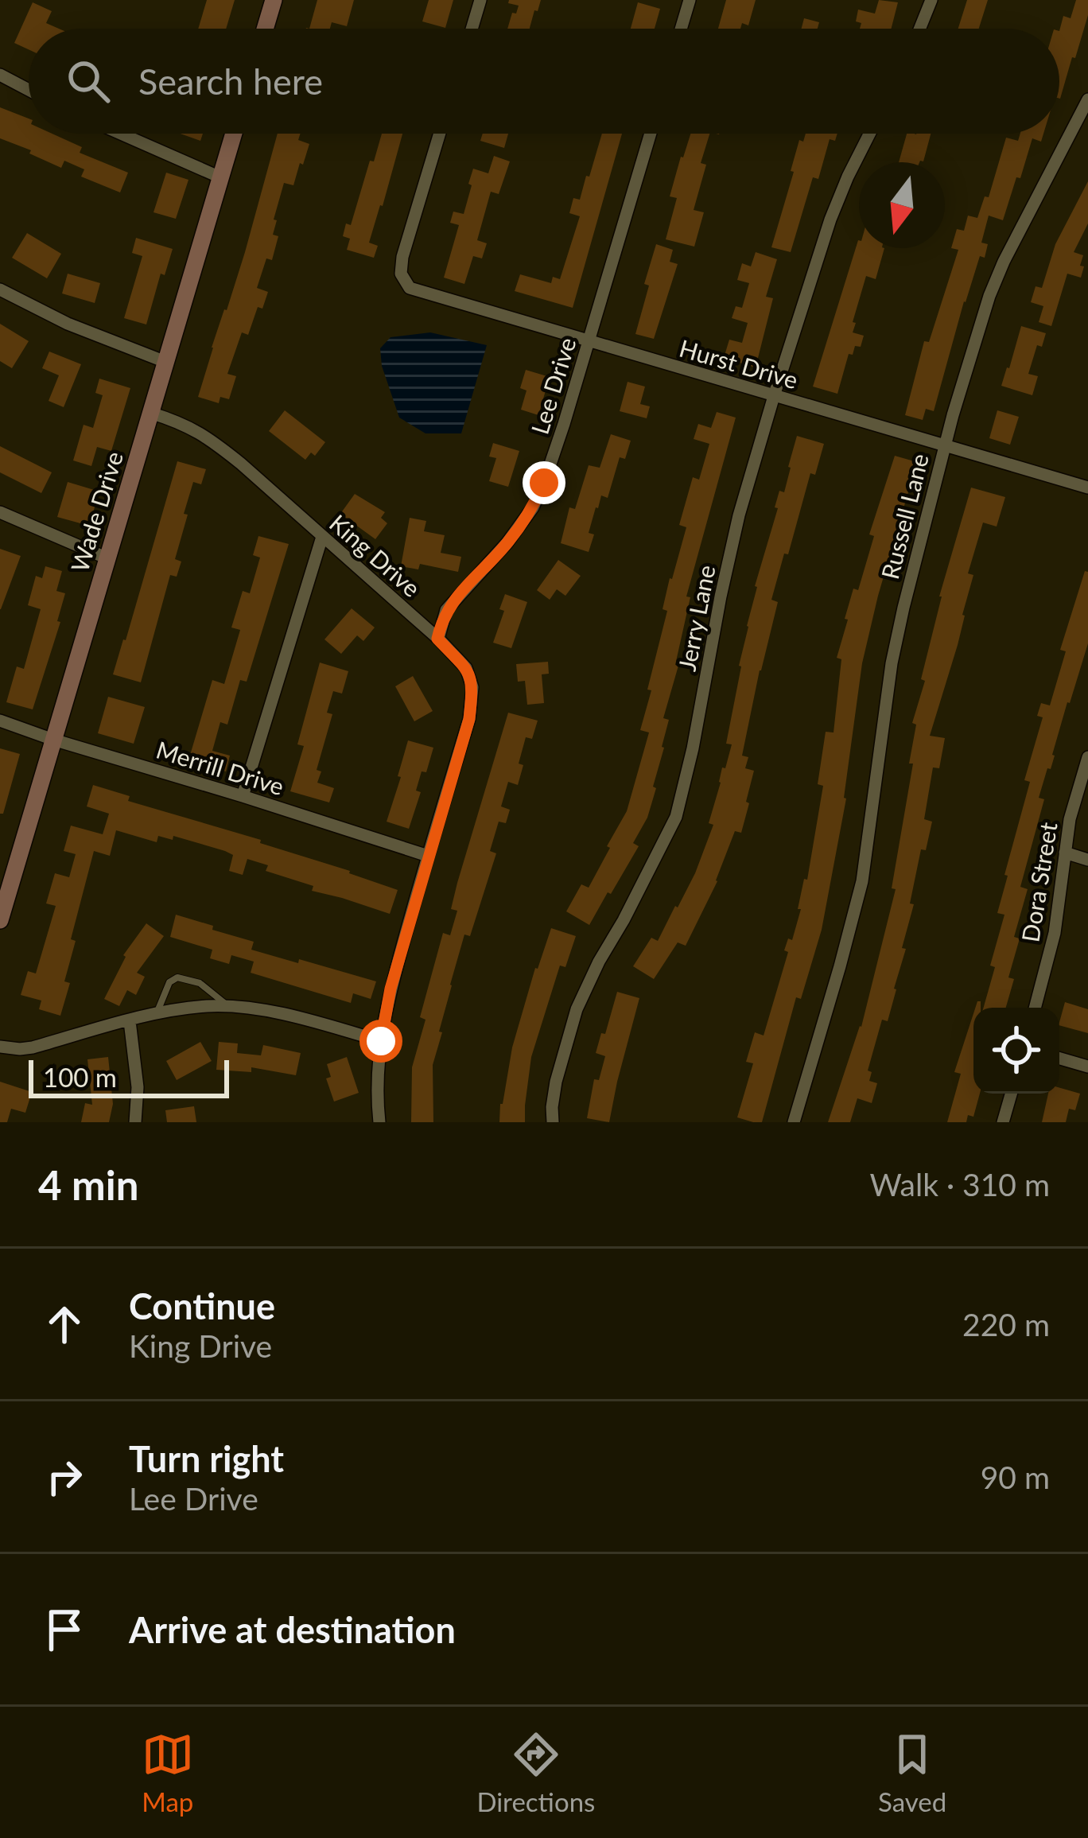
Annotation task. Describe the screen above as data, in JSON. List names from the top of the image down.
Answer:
{
  "streets": {
    "street": [
      "Hurst Drive",
      "Lee Drive",
      "Wade Drive",
      "Russell Lane",
      "King Drive",
      "Jerry Lane",
      "Merrill Drive",
      "Dora Street"
    ]
  },
  "crossings": [
    ["Hurst Drive", "Lee Drive"],
    ["Hurst Drive", "Russell Lane"],
    ["Hurst Drive", "Jerry Lane"],
    ["Lee Drive", "King Drive"],
    ["Wade Drive", "King Drive"],
    ["Wade Drive", "Merrill Drive"],
    ["King Drive", "Merrill Drive"]
  ],
  "scale_bar": "100 m",
  "north": "bottom",
  "page": {
    "search": "Search here",
    "scale": "100 m",
    "heading": ["4 min", "Walk · 310 m"],
    "list": [
      ["Continue", "King Drive", "220 m"],
      ["Turn right", "Lee Drive", "90 m"],
      "Arrive at destination"
    ],
    "nav": ["Map", "Directions", "Saved"]
  }
}
